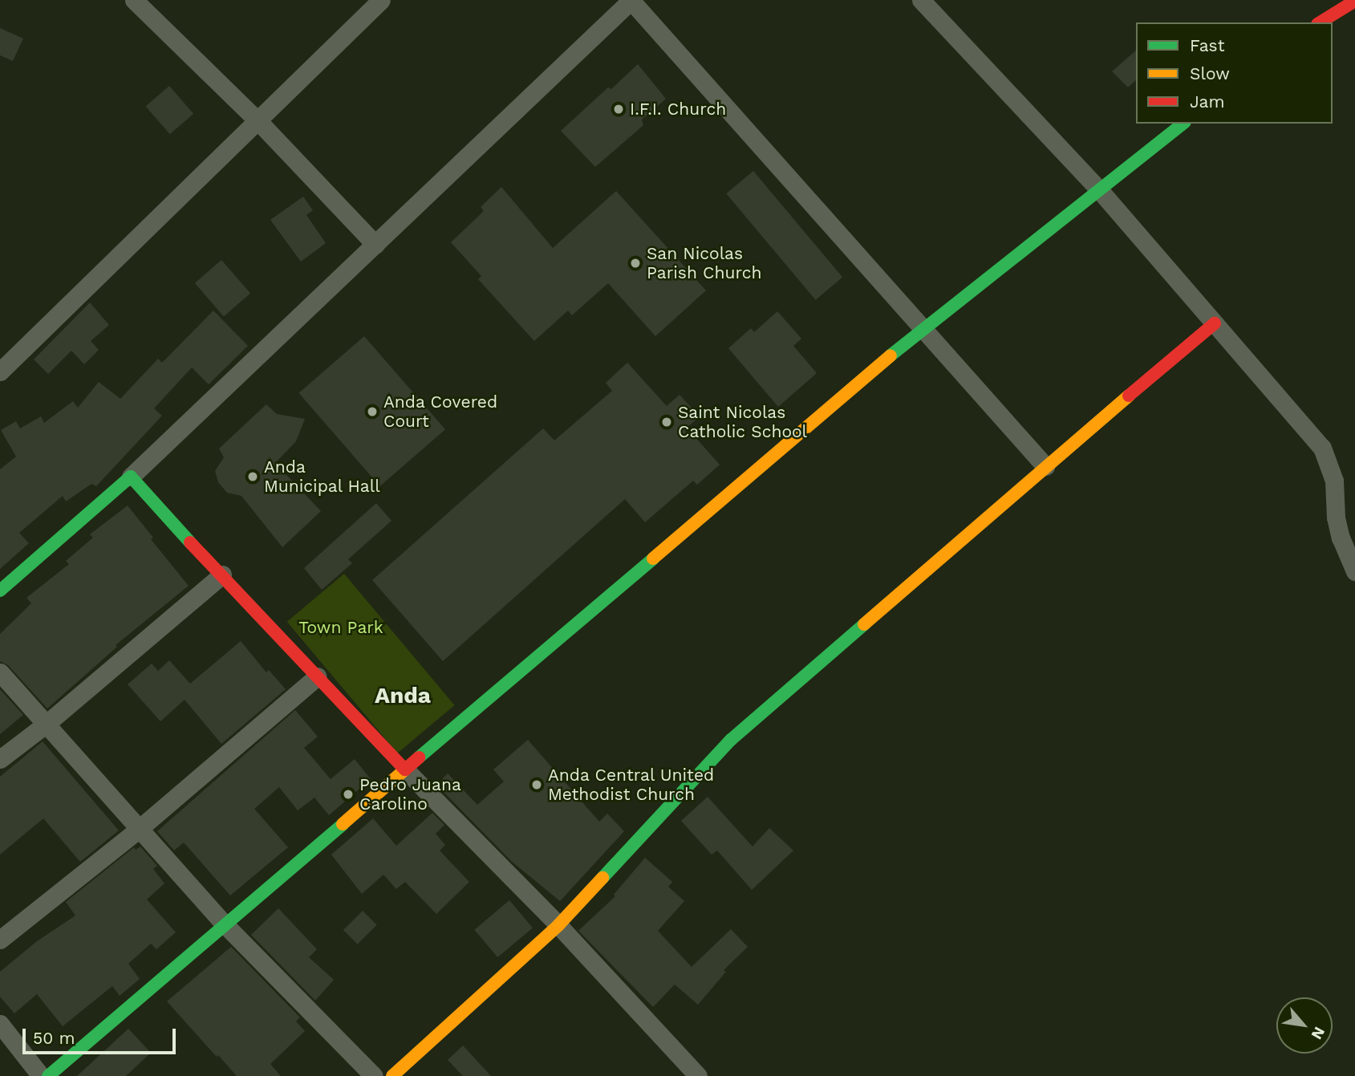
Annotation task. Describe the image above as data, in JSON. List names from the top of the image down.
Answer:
{
  "districts": ["Anda"],
  "parks": ["Town Park"],
  "places": [
    "I.F.I. Church",
    "San Nicolas Parish Church",
    "Anda Covered Court",
    "Saint Nicolas Catholic School",
    "Anda Municipal Hall",
    "Anda Central United Methodist Church",
    "Pedro Juana Carolino"
  ],
  "legend": ["Fast", "Slow", "Jam"],
  "scale_bar": "50 m",
  "north": "bottom right"
}
